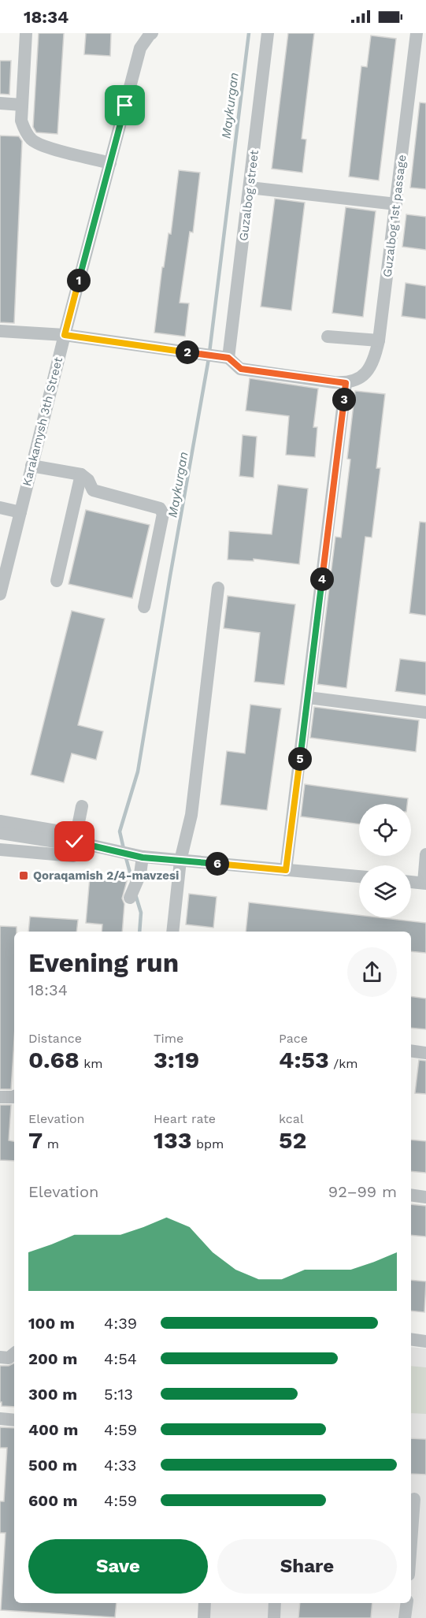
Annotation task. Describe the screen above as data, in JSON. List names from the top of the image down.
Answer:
{
  "streets": {
    "street": ["Guzalbog street", "Guzalbog 1st passage", "Karakamysh 3th Street"]
  },
  "water": ["Maykurgan"],
  "places": {
    "transit": ["Qoraqamish 2/4-mavzesi"]
  },
  "page": {
    "status": "18:34",
    "pins": [
      "1",
      "2",
      "3",
      "4",
      "5",
      "6"
    ],
    "heading": ["Evening run", "18:34"],
    "stats": [
      ["Distance", "0.68 km"],
      ["Time", "3:19"],
      ["Pace", "4:53 /km"],
      ["Elevation", "7 m"],
      ["Heart rate", "133 bpm"],
      ["kcal", "52"]
    ],
    "chart": ["Elevation", "92–99 m"],
    "list": [
      {
        "name": "100 m",
        "note": "4:39"
      },
      {
        "name": "200 m",
        "note": "4:54"
      },
      {
        "name": "300 m",
        "note": "5:13"
      },
      {
        "name": "400 m",
        "note": "4:59"
      },
      {
        "name": "500 m",
        "note": "4:33"
      },
      {
        "name": "600 m",
        "note": "4:59"
      }
    ],
    "buttons": ["Save", "Share"]
  }
}
